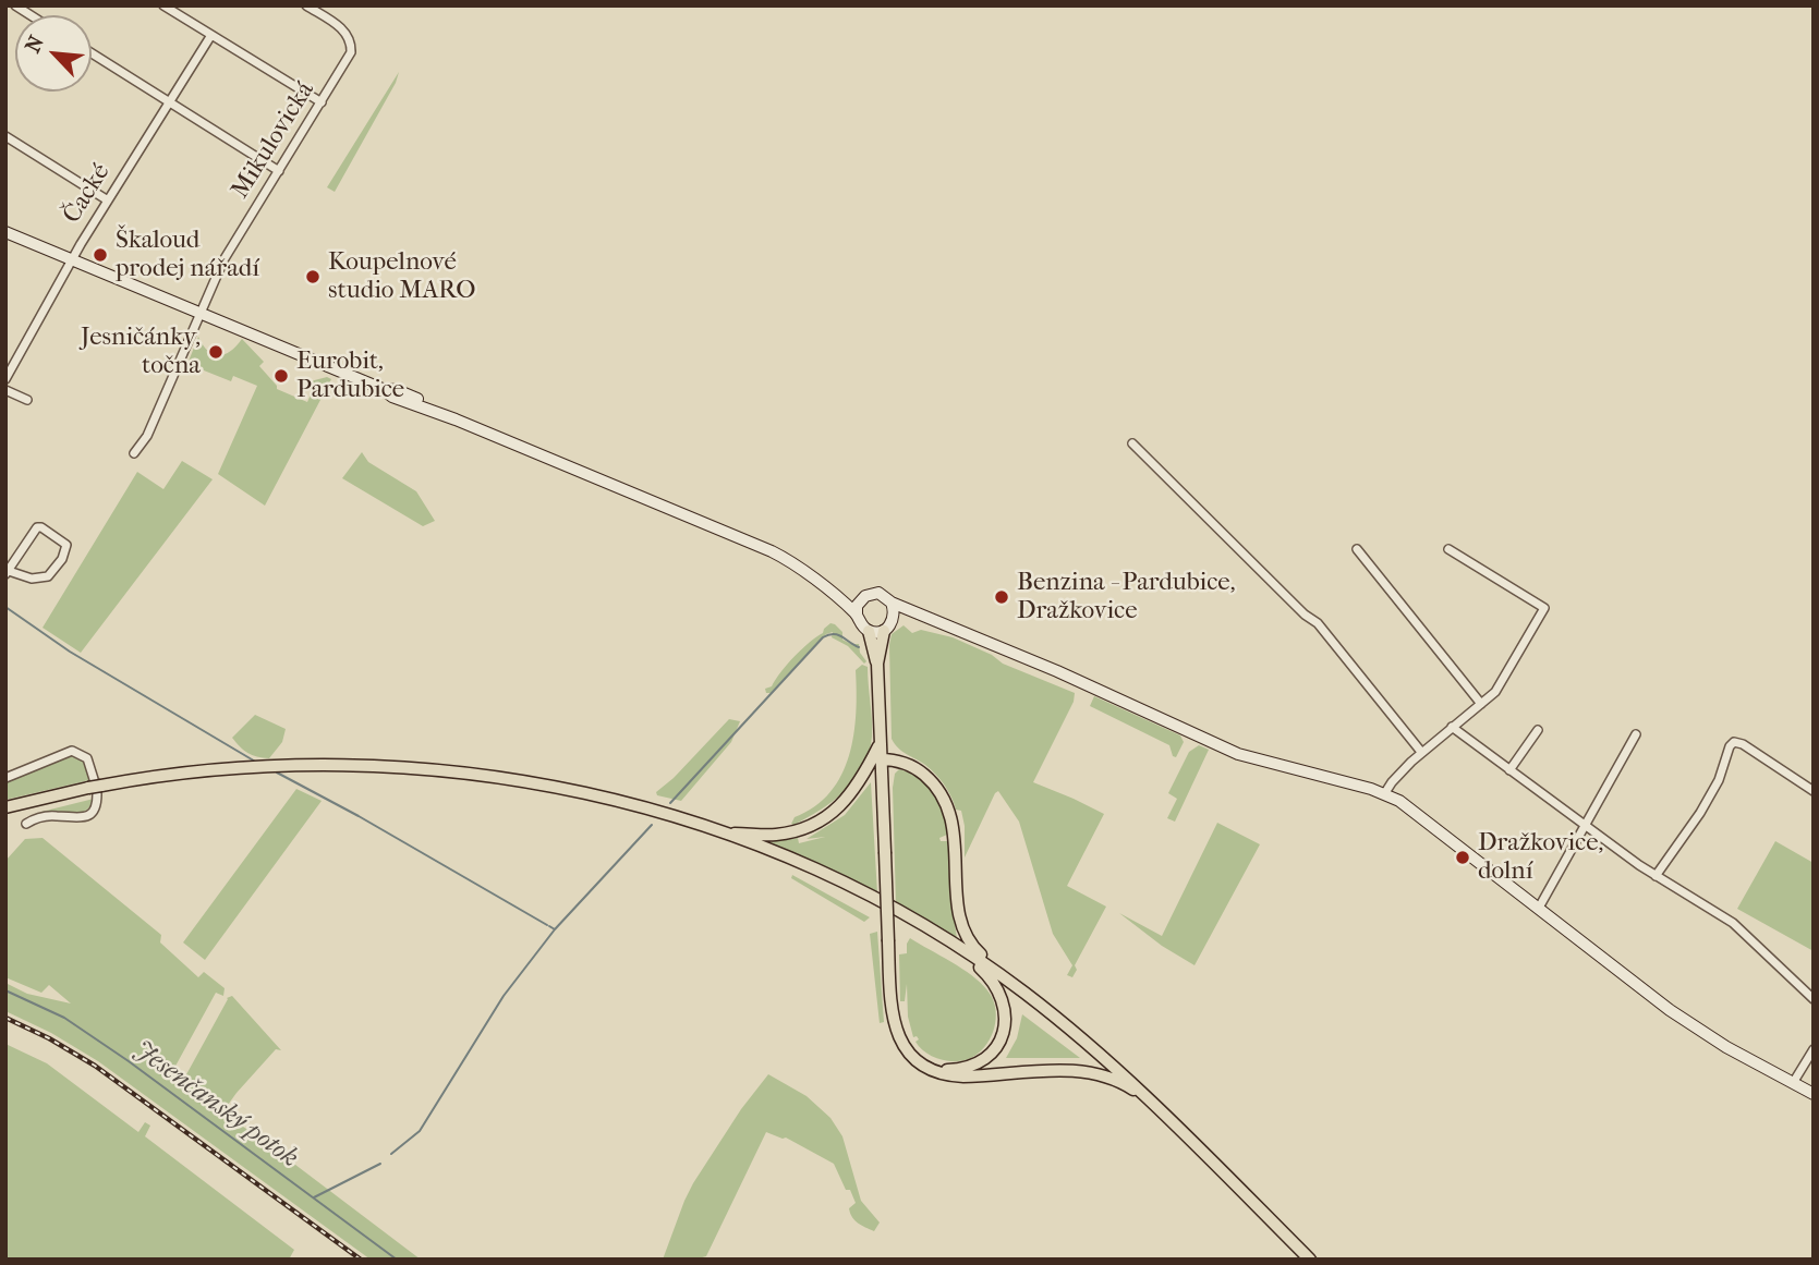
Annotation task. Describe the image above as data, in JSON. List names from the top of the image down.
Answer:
{
  "streets": {
    "street": ["Mikulovická", "Čacké"]
  },
  "water": ["Jesenčanský potok"],
  "places": [
    "Škaloud prodej nářadí",
    "Koupelnové studio MARO",
    "Jesničánky, točna",
    "Eurobit, Pardubice",
    "Benzina - Pardubice, Dražkovice",
    "Dražkovice, dolní"
  ],
  "north": "top left"
}
